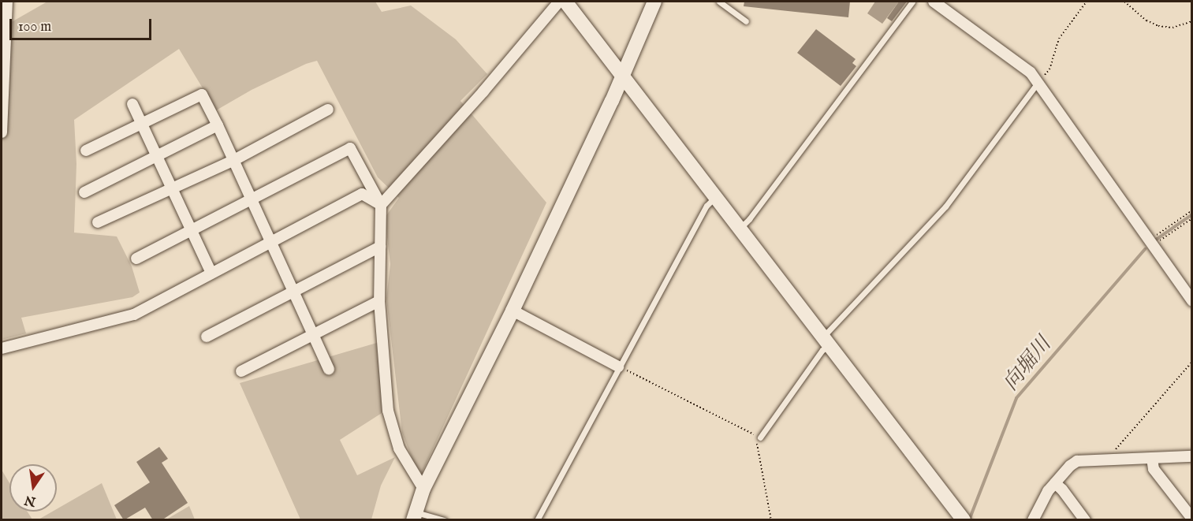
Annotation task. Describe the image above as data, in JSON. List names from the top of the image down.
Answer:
{
  "water": ["向堀川"],
  "scale_bar": "100 m",
  "north": "bottom"
}
